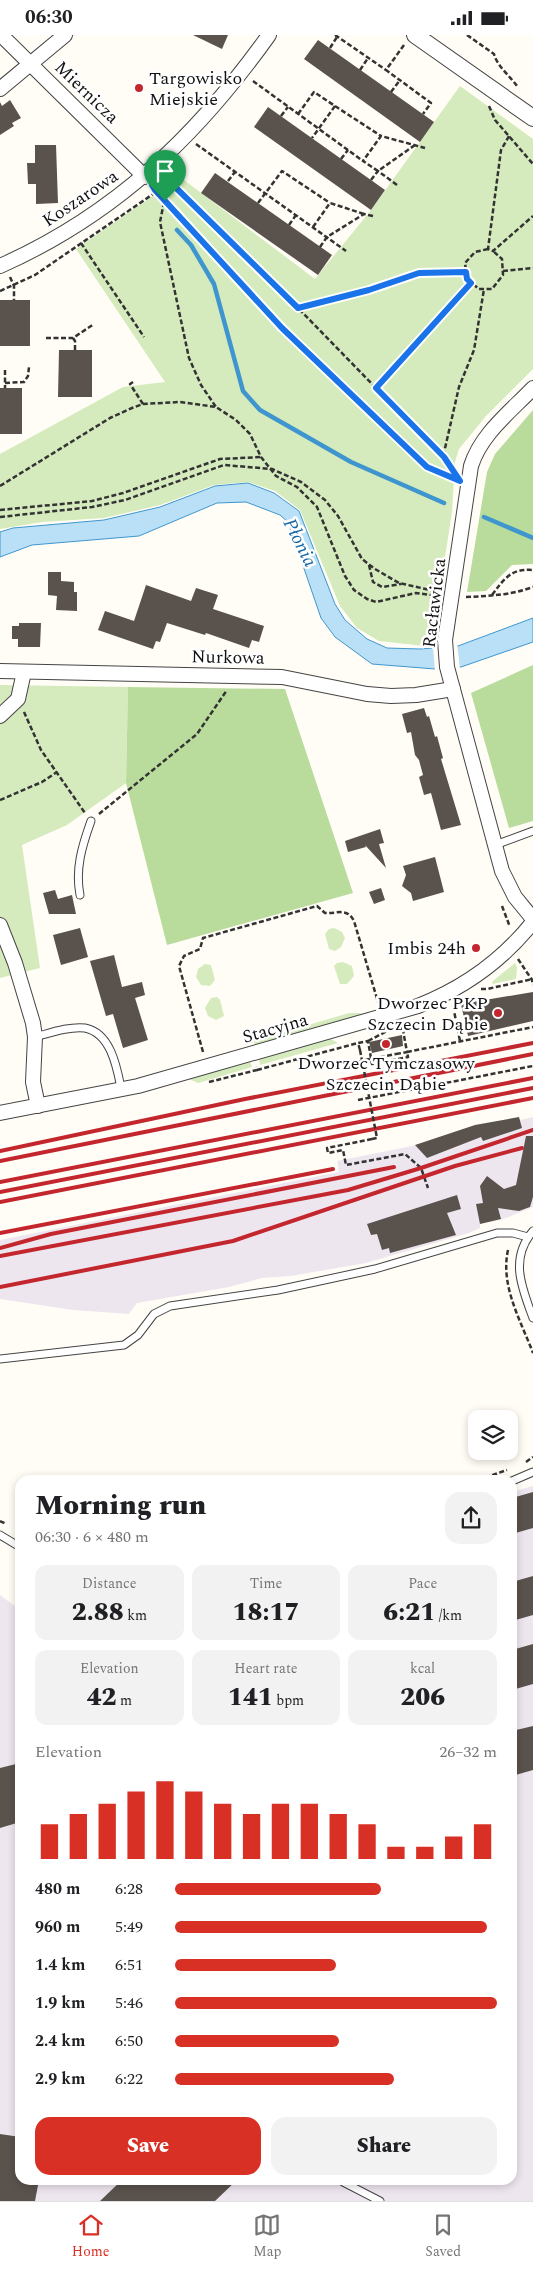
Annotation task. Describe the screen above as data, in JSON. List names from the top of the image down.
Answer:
{
  "streets": {
    "street": [
      "Miernicza",
      "Koszarowa",
      "Racławicka",
      "Nurkowa",
      "Stacyjna"
    ]
  },
  "crossings": [
    ["Miernicza", "Koszarowa"],
    ["Racławicka", "Nurkowa"],
    ["Racławicka", "Stacyjna"]
  ],
  "water": ["Płonia"],
  "places": [
    "Targowisko Miejskie",
    "Imbis 24h",
    "Dworzec PKP Szczecin Dąbie",
    "Dworzec Tymczasowy Szczecin Dąbie"
  ],
  "page": {
    "status": "06:30",
    "heading": ["Morning run", "06:30 · 6 × 480 m"],
    "stats": [
      ["Distance", "2.88 km"],
      ["Time", "18:17"],
      ["Pace", "6:21 /km"],
      ["Elevation", "42 m"],
      ["Heart rate", "141 bpm"],
      ["kcal", "206"]
    ],
    "chart": ["Elevation", "26–32 m"],
    "list": [
      {
        "name": "480 m",
        "note": "6:28"
      },
      {
        "name": "960 m",
        "note": "5:49"
      },
      {
        "name": "1.4 km",
        "note": "6:51"
      },
      {
        "name": "1.9 km",
        "note": "5:46"
      },
      {
        "name": "2.4 km",
        "note": "6:50"
      },
      {
        "name": "2.9 km",
        "note": "6:22"
      }
    ],
    "buttons": ["Save", "Share"],
    "tabs": ["Home", "Map", "Saved"]
  }
}
